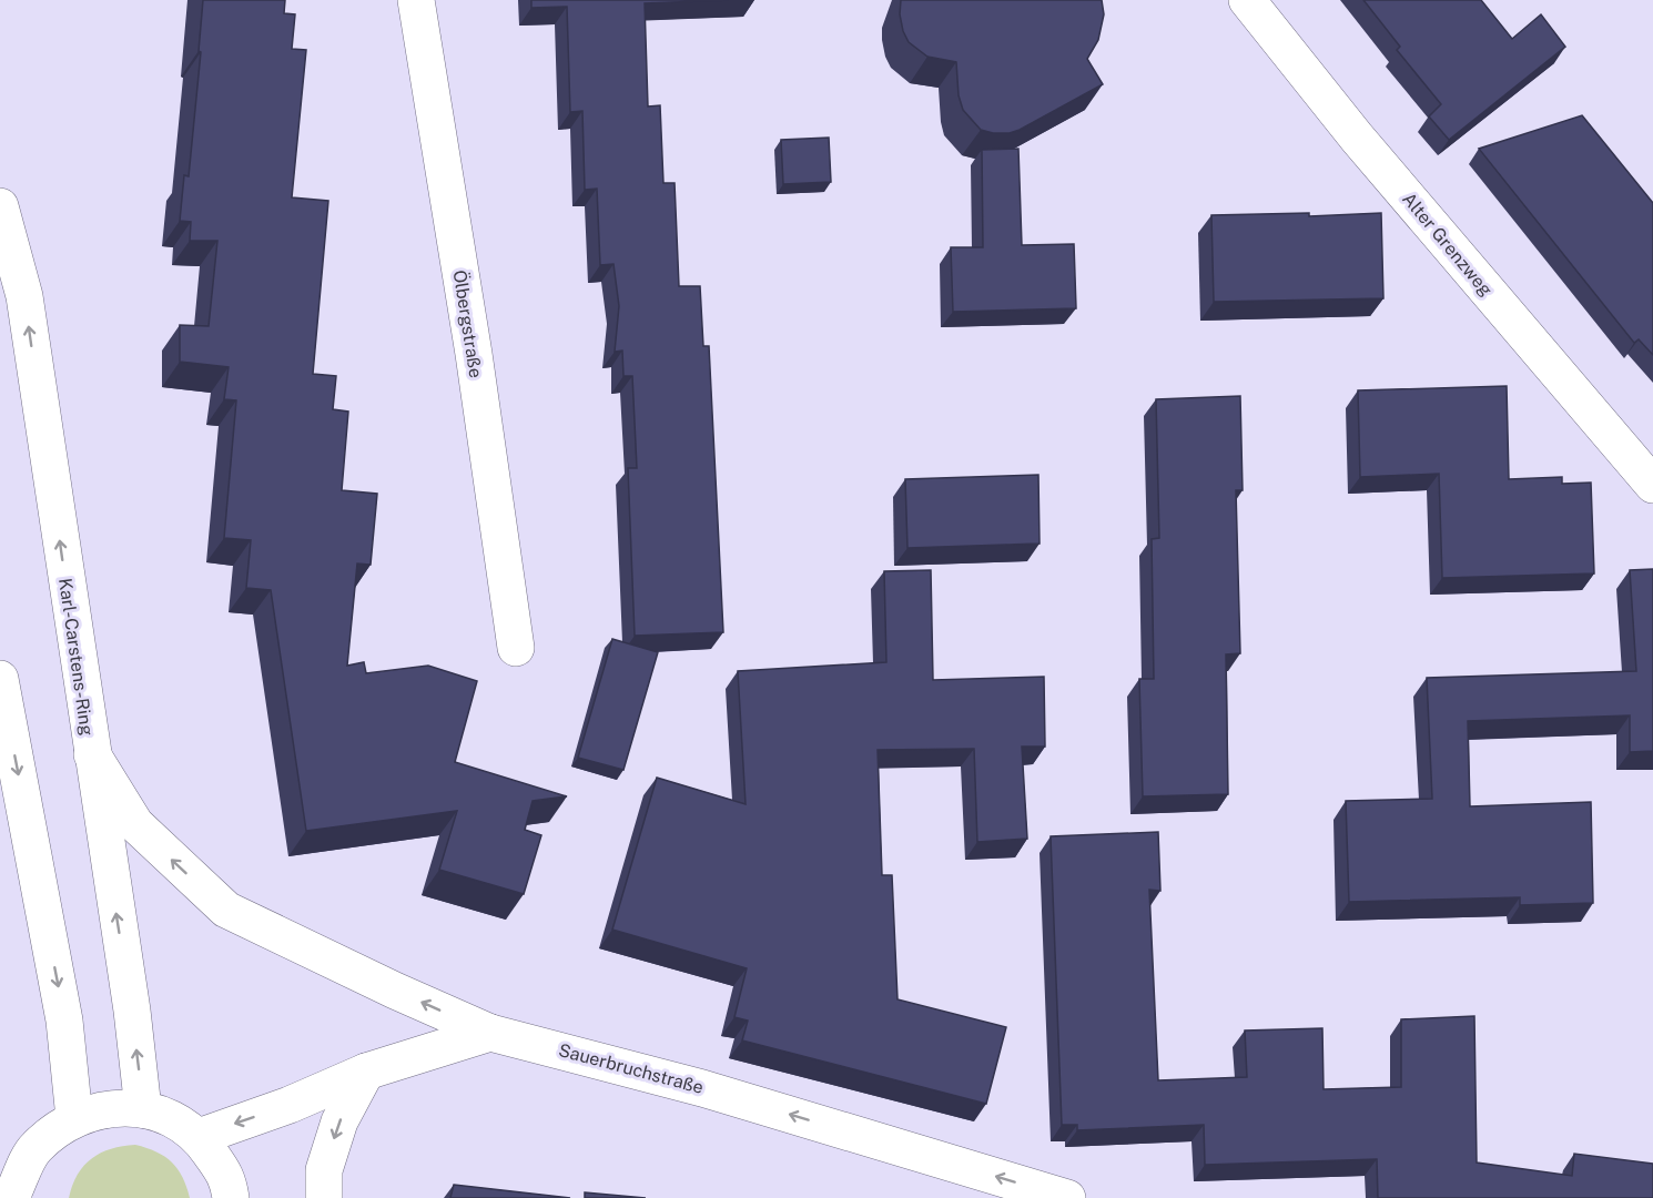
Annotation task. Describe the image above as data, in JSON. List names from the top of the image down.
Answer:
{
  "streets": {
    "street": [
      "Alter Grenzweg",
      "Ölbergstraße",
      "Karl-Carstens-Ring",
      "Sauerbruchstraße"
    ]
  },
  "crossings": [
    ["Karl-Carstens-Ring", "Sauerbruchstraße"]
  ],
  "one_way": ["Sauerbruchstraße"]
}
